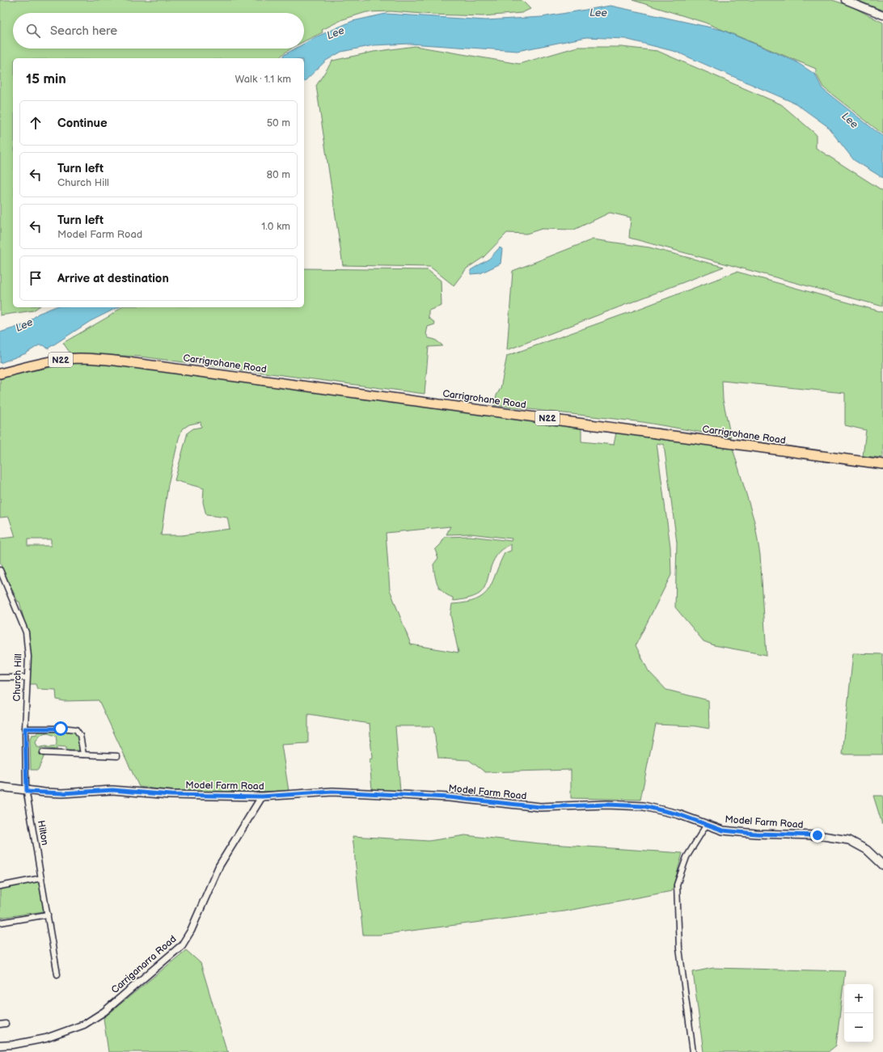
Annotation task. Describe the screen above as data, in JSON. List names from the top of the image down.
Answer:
{
  "streets": {
    "highway": ["N22", "Carrigrohane Road"],
    "main road": ["Model Farm Road"],
    "street": ["Church Hill", "Hilton", "Carriganarra Road"]
  },
  "crossings": [
    ["Church Hill", "Model Farm Road"],
    ["Church Hill", "Hilton"],
    ["Model Farm Road", "Hilton"],
    ["Model Farm Road", "Carriganarra Road"]
  ],
  "water": ["Lee"],
  "page": {
    "search": "Search here",
    "heading": ["15 min", "Walk · 1.1 km"],
    "list": [
      ["Continue", "50 m"],
      ["Turn left", "Church Hill", "80 m"],
      ["Turn left", "Model Farm Road", "1.0 km"],
      "Arrive at destination"
    ],
    "map_buttons": ["+", "−"]
  }
}
